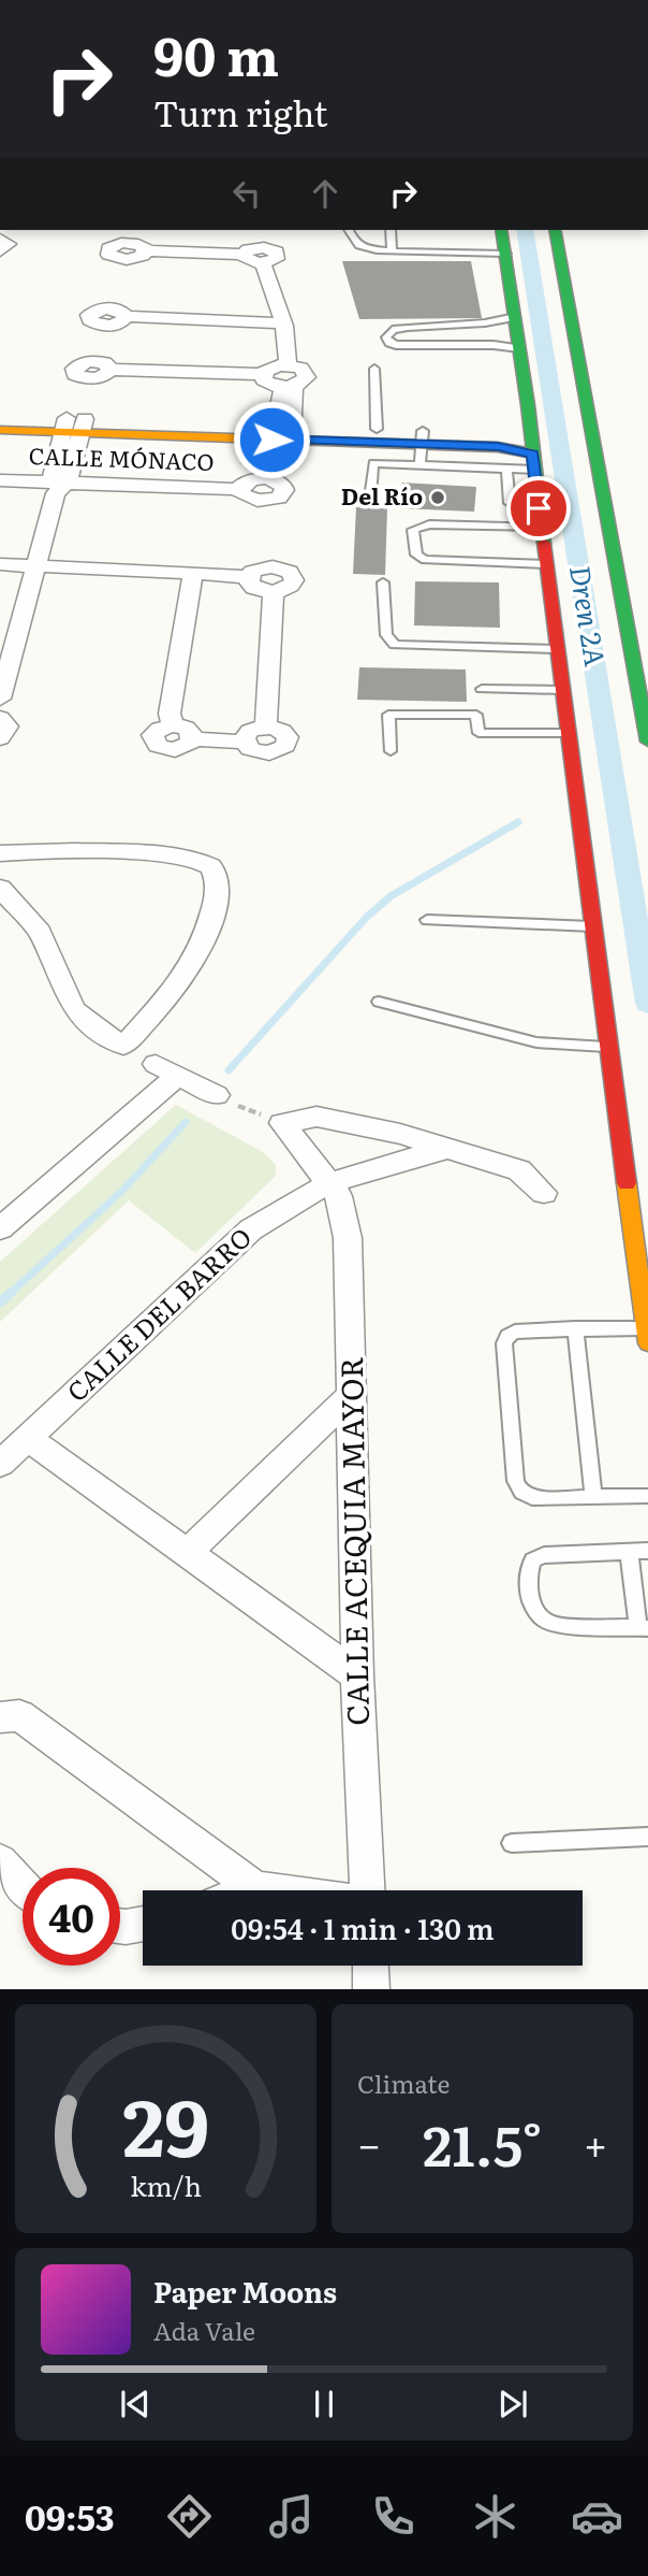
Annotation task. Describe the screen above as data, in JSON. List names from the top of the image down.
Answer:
{
  "streets": {
    "street": ["CALLE MÓNACO", "CALLE DEL BARRO", "CALLE ACEQUIA MAYOR"]
  },
  "crossings": [
    ["CALLE DEL BARRO", "CALLE ACEQUIA MAYOR"]
  ],
  "water": ["Dren 2A"],
  "places": ["Del Río"],
  "page": {
    "turn": ["90 m", "Turn right"],
    "limit": "40",
    "trip": "09:54 · 1 min · 130 m",
    "tile": "Climate",
    "heat": ["−", "21.5°", "+"],
    "song": ["Paper Moons", "Ada Vale"],
    "tabs": "09:53",
    "gauge": ["29", "km/h"]
  }
}
